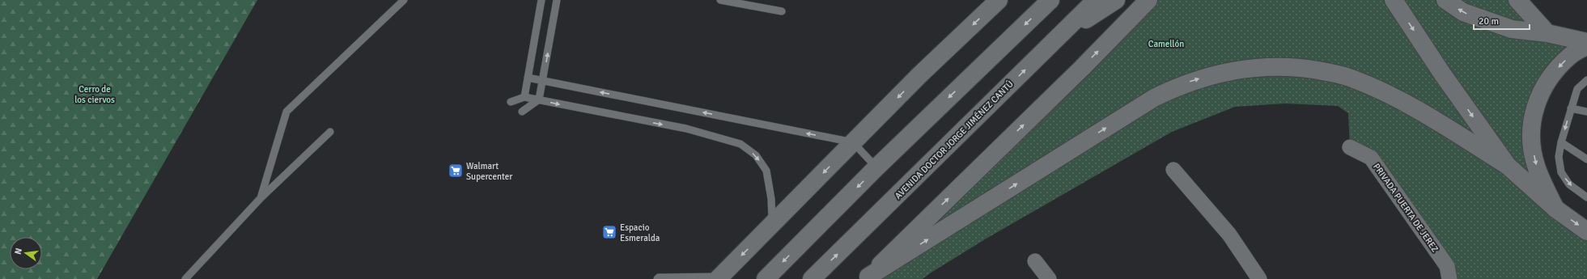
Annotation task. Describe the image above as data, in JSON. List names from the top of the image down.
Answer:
{
  "streets": {
    "main road": ["AVENIDA DOCTOR JORGE JIMÉNEZ CANTÚ"],
    "street": ["PRIVADA PUERTA DE JEREZ"]
  },
  "parks": ["Camellón", "Cerro de los ciervos"],
  "places": {
    "supermarket": ["Walmart Supercenter", "Espacio Esmeralda"]
  },
  "scale_bar": "20 m",
  "north": "left"
}
